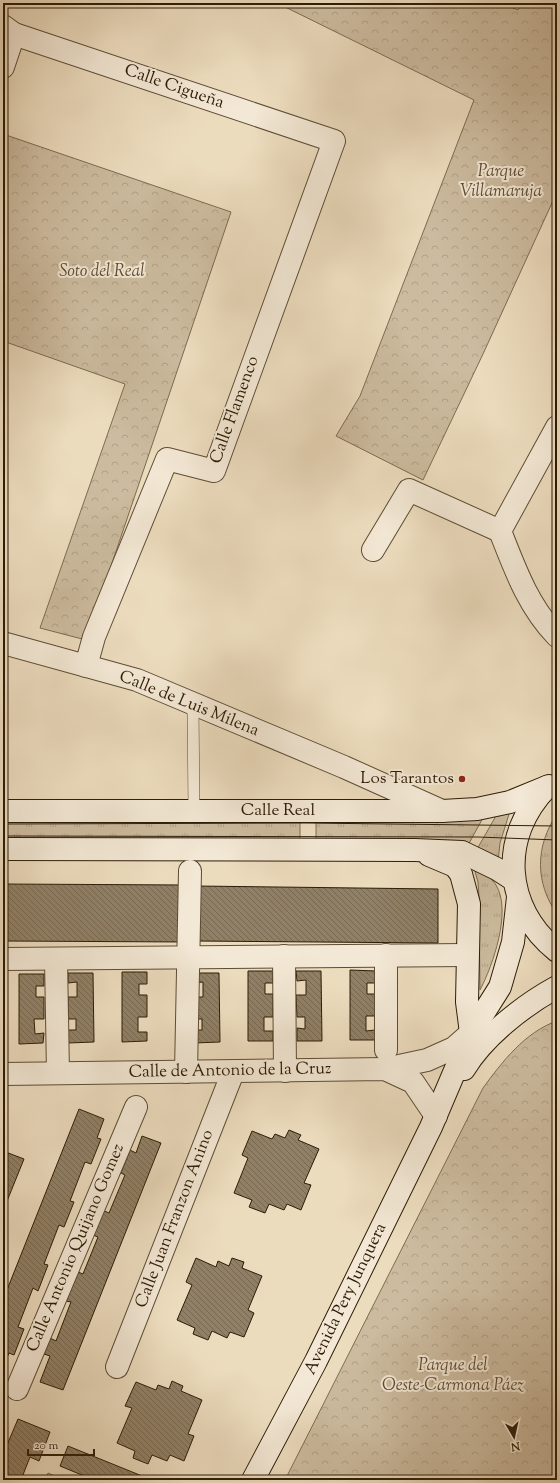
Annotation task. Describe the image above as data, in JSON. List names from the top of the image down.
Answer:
{
  "streets": {
    "street": [
      "Calle Cigueña",
      "Calle Flamenco",
      "Calle de Luis Milena",
      "Calle Real",
      "Calle de Antonio de la Cruz",
      "Calle Juan Franzon Anino",
      "Calle Antonio Quijano Gomez",
      "Avenida Pery Junquera"
    ]
  },
  "crossings": [
    ["Calle Cigueña", "Calle Flamenco"],
    ["Calle Flamenco", "Calle de Luis Milena"],
    ["Calle de Luis Milena", "Calle Real"],
    ["Calle Real", "Avenida Pery Junquera"],
    ["Calle de Antonio de la Cruz", "Calle Juan Franzon Anino"],
    ["Calle de Antonio de la Cruz", "Avenida Pery Junquera"]
  ],
  "parks": ["Parque Villamaruja", "Soto del Real", "Parque del Oeste-Carmona Páez"],
  "places": ["Los Tarantos"],
  "scale_bar": "20 m",
  "north": "bottom"
}
